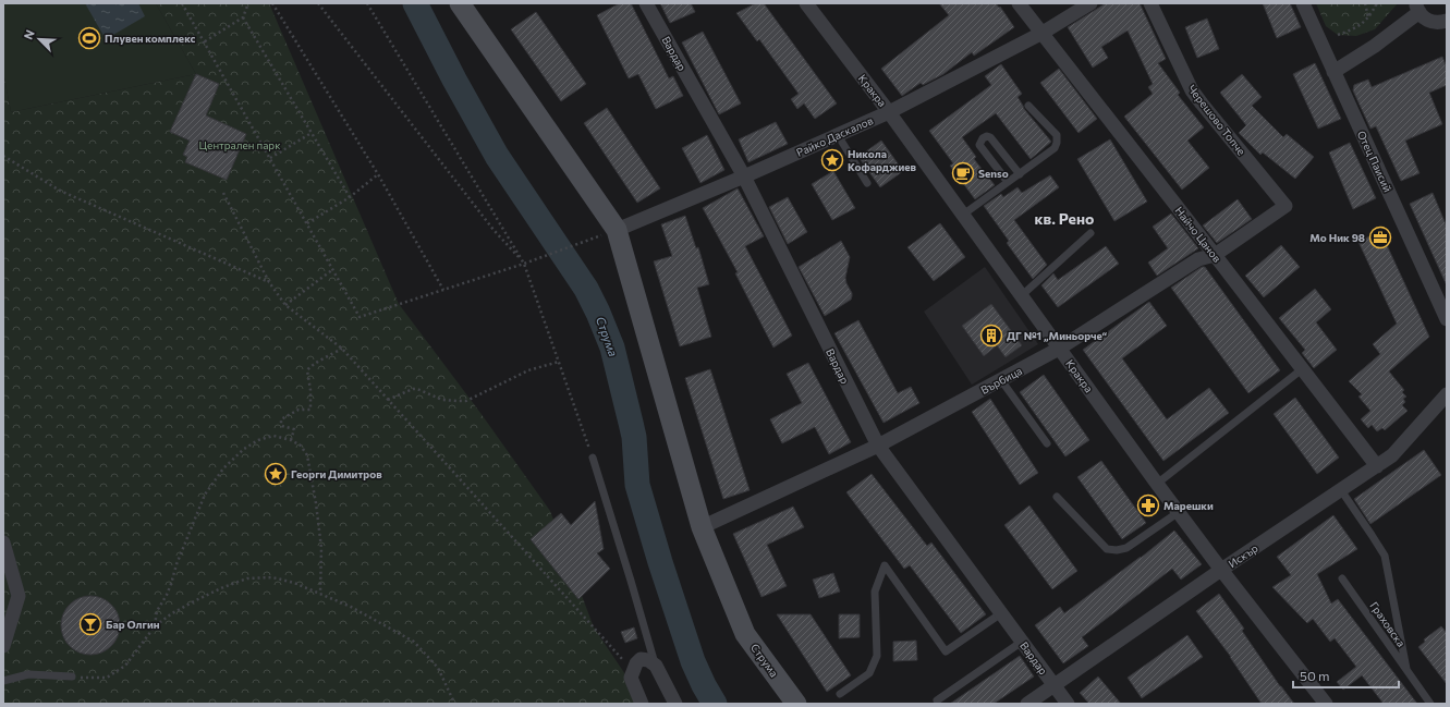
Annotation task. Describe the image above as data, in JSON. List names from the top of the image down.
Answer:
{
  "streets": {
    "main road": ["Струма"],
    "street": [
      "Вардар",
      "Кракра",
      "Черешово Топче",
      "Райко Даскалов",
      "Отец Паисий",
      "Найчо Цанов",
      "Върбица",
      "Искър"
    ],
    "lane": ["Граховска"]
  },
  "crossings": [
    ["Вардар", "Райко Даскалов"],
    ["Вардар", "Върбица"],
    ["Вардар", "Искър"],
    ["Кракра", "Райко Даскалов"],
    ["Кракра", "Върбица"],
    ["Кракра", "Искър"],
    ["Черешово Топче", "Върбица"],
    ["Райко Даскалов", "Найчо Цанов"],
    ["Райко Даскалов", "Струма"],
    ["Найчо Цанов", "Върбица"],
    ["Найчо Цанов", "Искър"],
    ["Върбица", "Струма"]
  ],
  "districts": ["кв. Рено"],
  "water": ["Струма"],
  "parks": ["Централен парк"],
  "places": {
    "sports": ["Плувен комплекс"],
    "place": ["Никола Кофарджиев", "Георги Димитров"],
    "cafe": ["Senso"],
    "office": ["Мо Ник 98"],
    "building": ["ДГ №1 „Миньорче“"],
    "pharmacy": ["Марешки"],
    "bar": ["Бар Олгин"]
  },
  "scale_bar": "50 m",
  "north": "top left"
}
